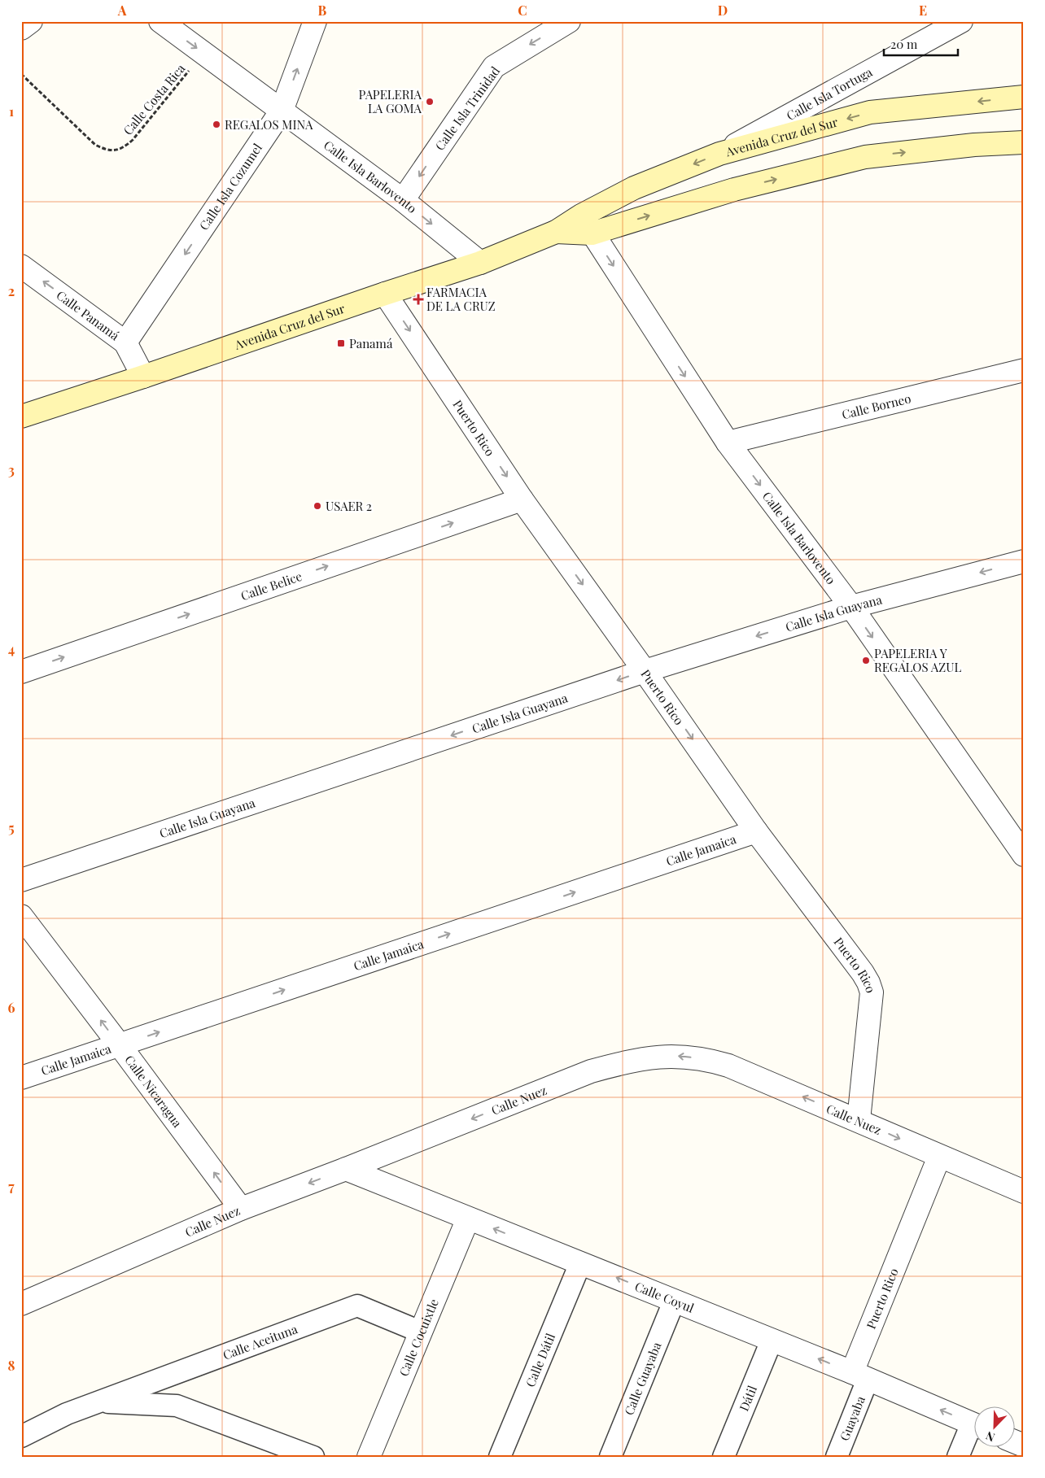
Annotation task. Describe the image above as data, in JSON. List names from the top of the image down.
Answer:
{
  "streets": {
    "main road": ["Avenida Cruz del Sur"],
    "street": [
      "Calle Isla Tortuga",
      "Calle Isla Trinidad",
      "Calle Isla Barlovento",
      "Calle Isla Cozumel",
      "Calle Panamá",
      "Calle Borneo",
      "Puerto Rico",
      "Calle Belice",
      "Calle Isla Guayana",
      "Calle Jamaica",
      "Calle Nicaragua",
      "Calle Nuez",
      "Calle Coyul",
      "Calle Cocuixtle",
      "Calle Aceituna",
      "Calle Dátil",
      "Calle Guayaba",
      "Dátil",
      "Guayaba"
    ],
    "path": ["Calle Costa Rica"]
  },
  "crossings": [
    ["Calle Isla Tortuga", "Avenida Cruz del Sur"],
    ["Calle Costa Rica", "Calle Isla Barlovento"],
    ["Calle Isla Trinidad", "Calle Isla Barlovento"],
    ["Avenida Cruz del Sur", "Calle Isla Barlovento"],
    ["Avenida Cruz del Sur", "Calle Panamá"],
    ["Avenida Cruz del Sur", "Puerto Rico"],
    ["Calle Isla Barlovento", "Calle Isla Cozumel"],
    ["Calle Isla Barlovento", "Calle Borneo"],
    ["Calle Isla Barlovento", "Calle Isla Guayana"],
    ["Calle Isla Cozumel", "Calle Panamá"],
    ["Puerto Rico", "Calle Belice"],
    ["Puerto Rico", "Calle Isla Guayana"],
    ["Puerto Rico", "Calle Jamaica"],
    ["Puerto Rico", "Calle Nuez"],
    ["Puerto Rico", "Calle Coyul"],
    ["Puerto Rico", "Guayaba"],
    ["Calle Jamaica", "Calle Nicaragua"],
    ["Calle Nicaragua", "Calle Nuez"],
    ["Calle Nuez", "Calle Coyul"],
    ["Calle Coyul", "Calle Cocuixtle"],
    ["Calle Coyul", "Calle Dátil"],
    ["Calle Coyul", "Calle Guayaba"],
    ["Calle Coyul", "Dátil"],
    ["Calle Coyul", "Guayaba"],
    ["Calle Cocuixtle", "Calle Aceituna"]
  ],
  "one_way": [
    "Calle Isla Trinidad",
    "Calle Isla Barlovento",
    "Calle Panamá",
    "Puerto Rico",
    "Calle Belice",
    "Calle Isla Guayana",
    "Calle Jamaica",
    "Calle Nicaragua",
    "Calle Coyul"
  ],
  "places": {
    "other": [
      "PAPELERIA LA GOMA",
      "REGALOS MINA",
      "USAER 2",
      "PAPELERIA Y REGALOS AZUL"
    ],
    "health": ["FARMACIA DE LA CRUZ"],
    "transit": ["Panamá"]
  },
  "scale_bar": "20 m",
  "north": "bottom left",
  "grid": {
    "columns": [
      "A",
      "B",
      "C",
      "D",
      "E"
    ],
    "rows": [
      "1",
      "2",
      "3",
      "4",
      "5",
      "6",
      "7",
      "8"
    ]
  }
}
